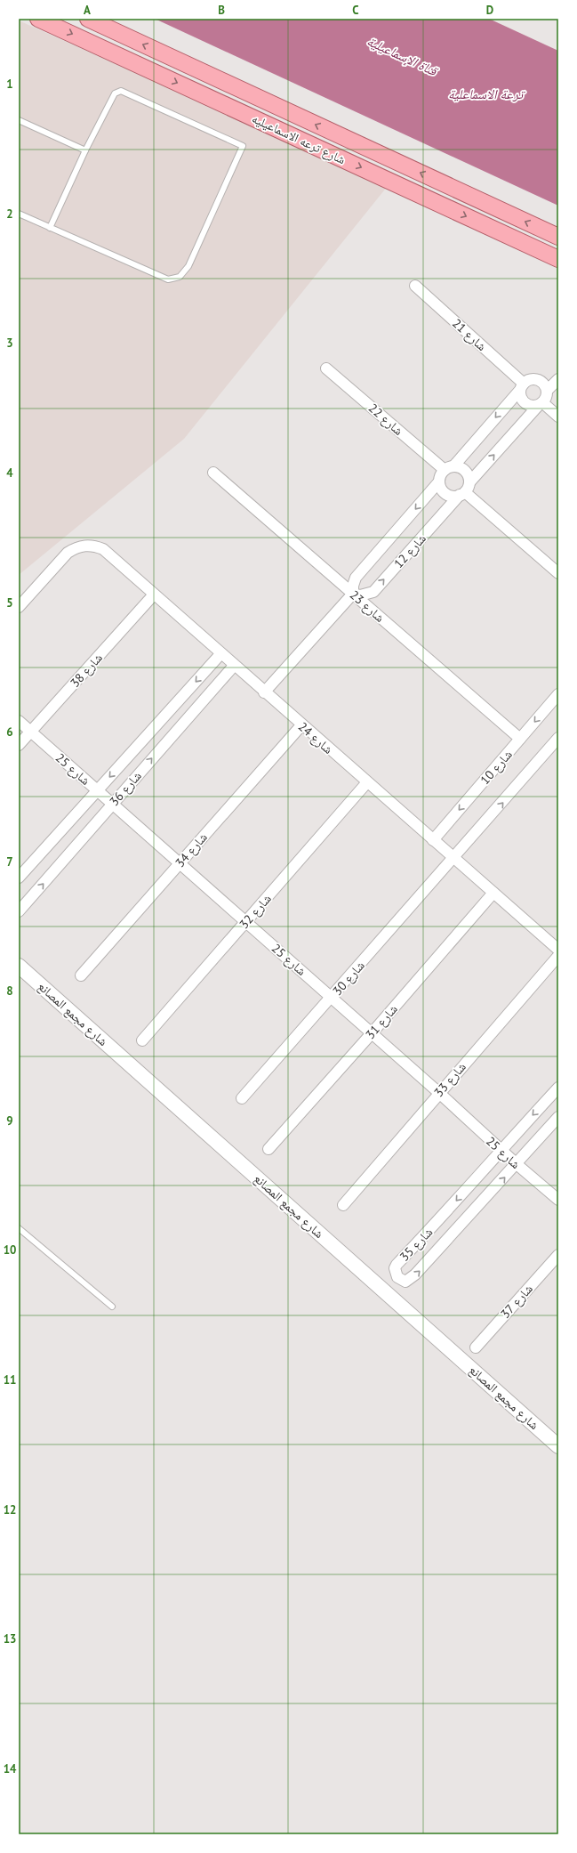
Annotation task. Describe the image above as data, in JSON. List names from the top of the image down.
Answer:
{
  "streets": {
    "main road": ["شارع ترعه الاسماعيليه"],
    "street": [
      "شارع 21",
      "شارع 22",
      "شارع 12",
      "شارع 23",
      "شارع 38",
      "شارع 24",
      "شارع 10",
      "شارع 25",
      "شارع 36",
      "شارع 34",
      "شارع 32",
      "شارع 30",
      "شارع مجمع المصانع",
      "شارع 31",
      "شارع 33",
      "شارع 35",
      "شارع 37"
    ]
  },
  "crossings": [
    ["شارع 22", "شارع 12"],
    ["شارع 12", "شارع 23"],
    ["شارع 23", "شارع 10"],
    ["شارع 38", "شارع 24"],
    ["شارع 38", "شارع 25"],
    ["شارع 24", "شارع 10"],
    ["شارع 24", "شارع 36"],
    ["شارع 24", "شارع 34"],
    ["شارع 24", "شارع 32"],
    ["شارع 24", "شارع 30"],
    ["شارع 24", "شارع 31"],
    ["شارع 25", "شارع 36"],
    ["شارع 25", "شارع 34"],
    ["شارع 25", "شارع 32"],
    ["شارع 25", "شارع 30"],
    ["شارع 25", "شارع 31"],
    ["شارع 25", "شارع 33"],
    ["شارع 25", "شارع 35"]
  ],
  "water": ["قناة الإسماعيلية", "ترعة الاسماعلية"],
  "grid": {
    "columns": [
      "A",
      "B",
      "C",
      "D"
    ],
    "rows": [
      "1",
      "2",
      "3",
      "4",
      "5",
      "6",
      "7",
      "8",
      "9",
      "10",
      "11",
      "12",
      "13",
      "14"
    ]
  }
}
